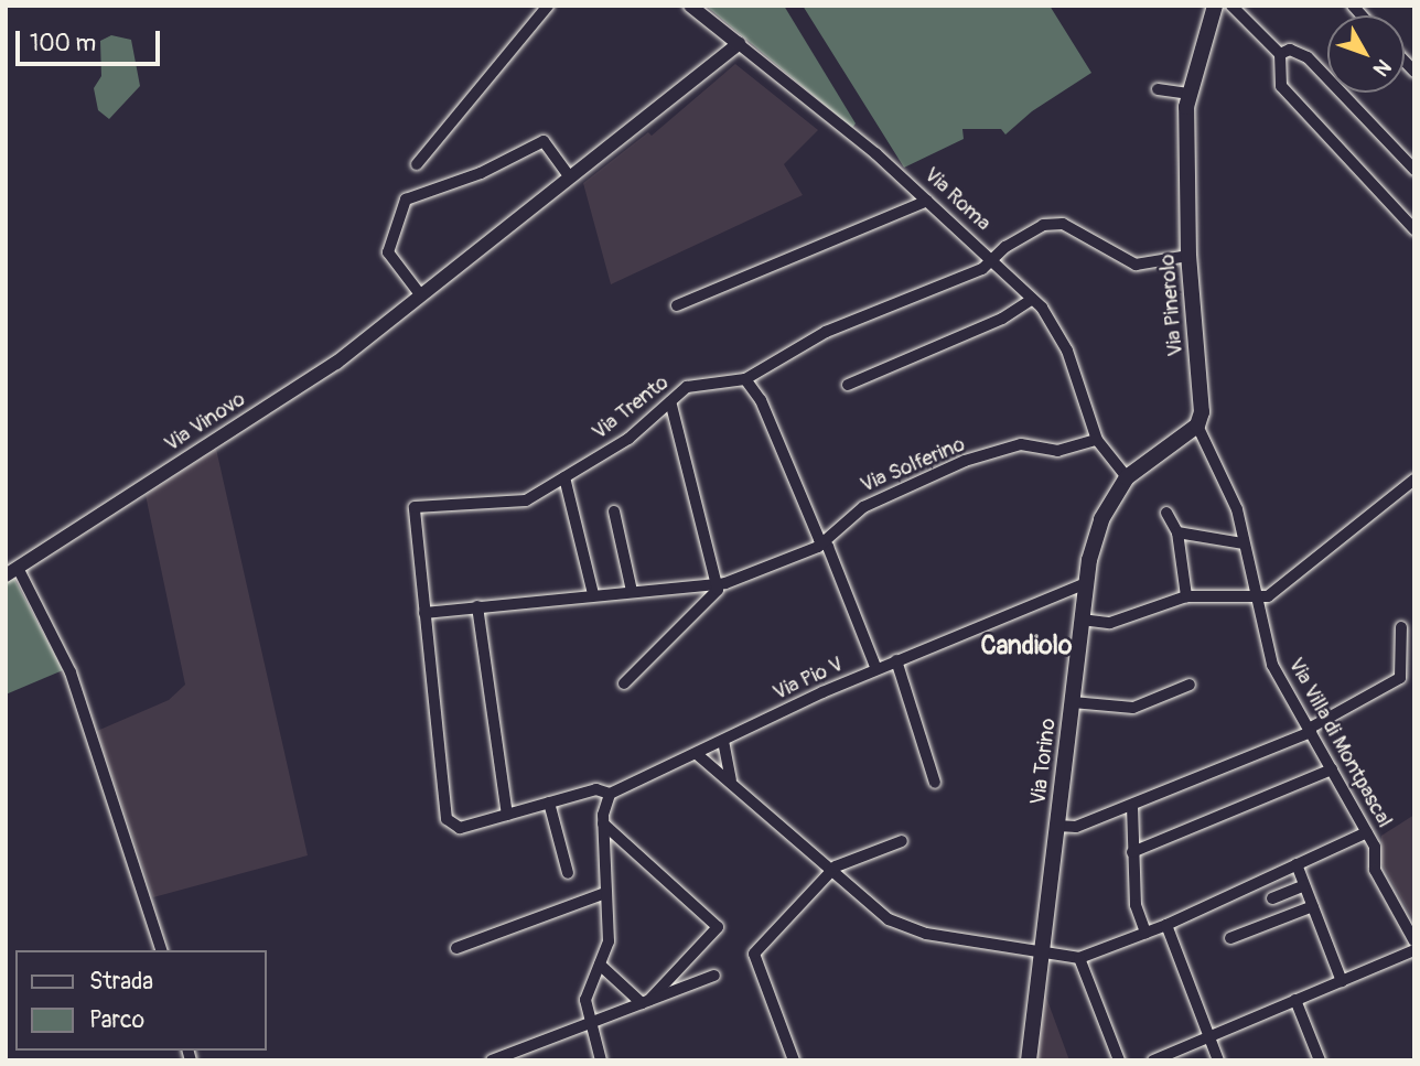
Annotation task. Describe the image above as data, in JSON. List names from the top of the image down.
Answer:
{
  "streets": {
    "main road": ["Via Pinerolo", "Via Torino"],
    "street": [
      "Via Roma",
      "Via Trento",
      "Via Vinovo",
      "Via Solferino",
      "Via Pio V",
      "Via Villa di Montpascal"
    ]
  },
  "crossings": [
    ["Via Roma", "Via Trento"],
    ["Via Roma", "Via Vinovo"],
    ["Via Roma", "Via Solferino"],
    ["Via Roma", "Via Torino"],
    ["Via Pinerolo", "Via Trento"],
    ["Via Pinerolo", "Via Villa di Montpascal"],
    ["Via Trento", "Via Solferino"],
    ["Via Trento", "Via Pio V"],
    ["Via Solferino", "Via Pio V"],
    ["Via Pio V", "Via Torino"]
  ],
  "districts": ["Candiolo"],
  "legend": ["Strada", "Parco"],
  "scale_bar": "100 m",
  "north": "bottom right"
}
